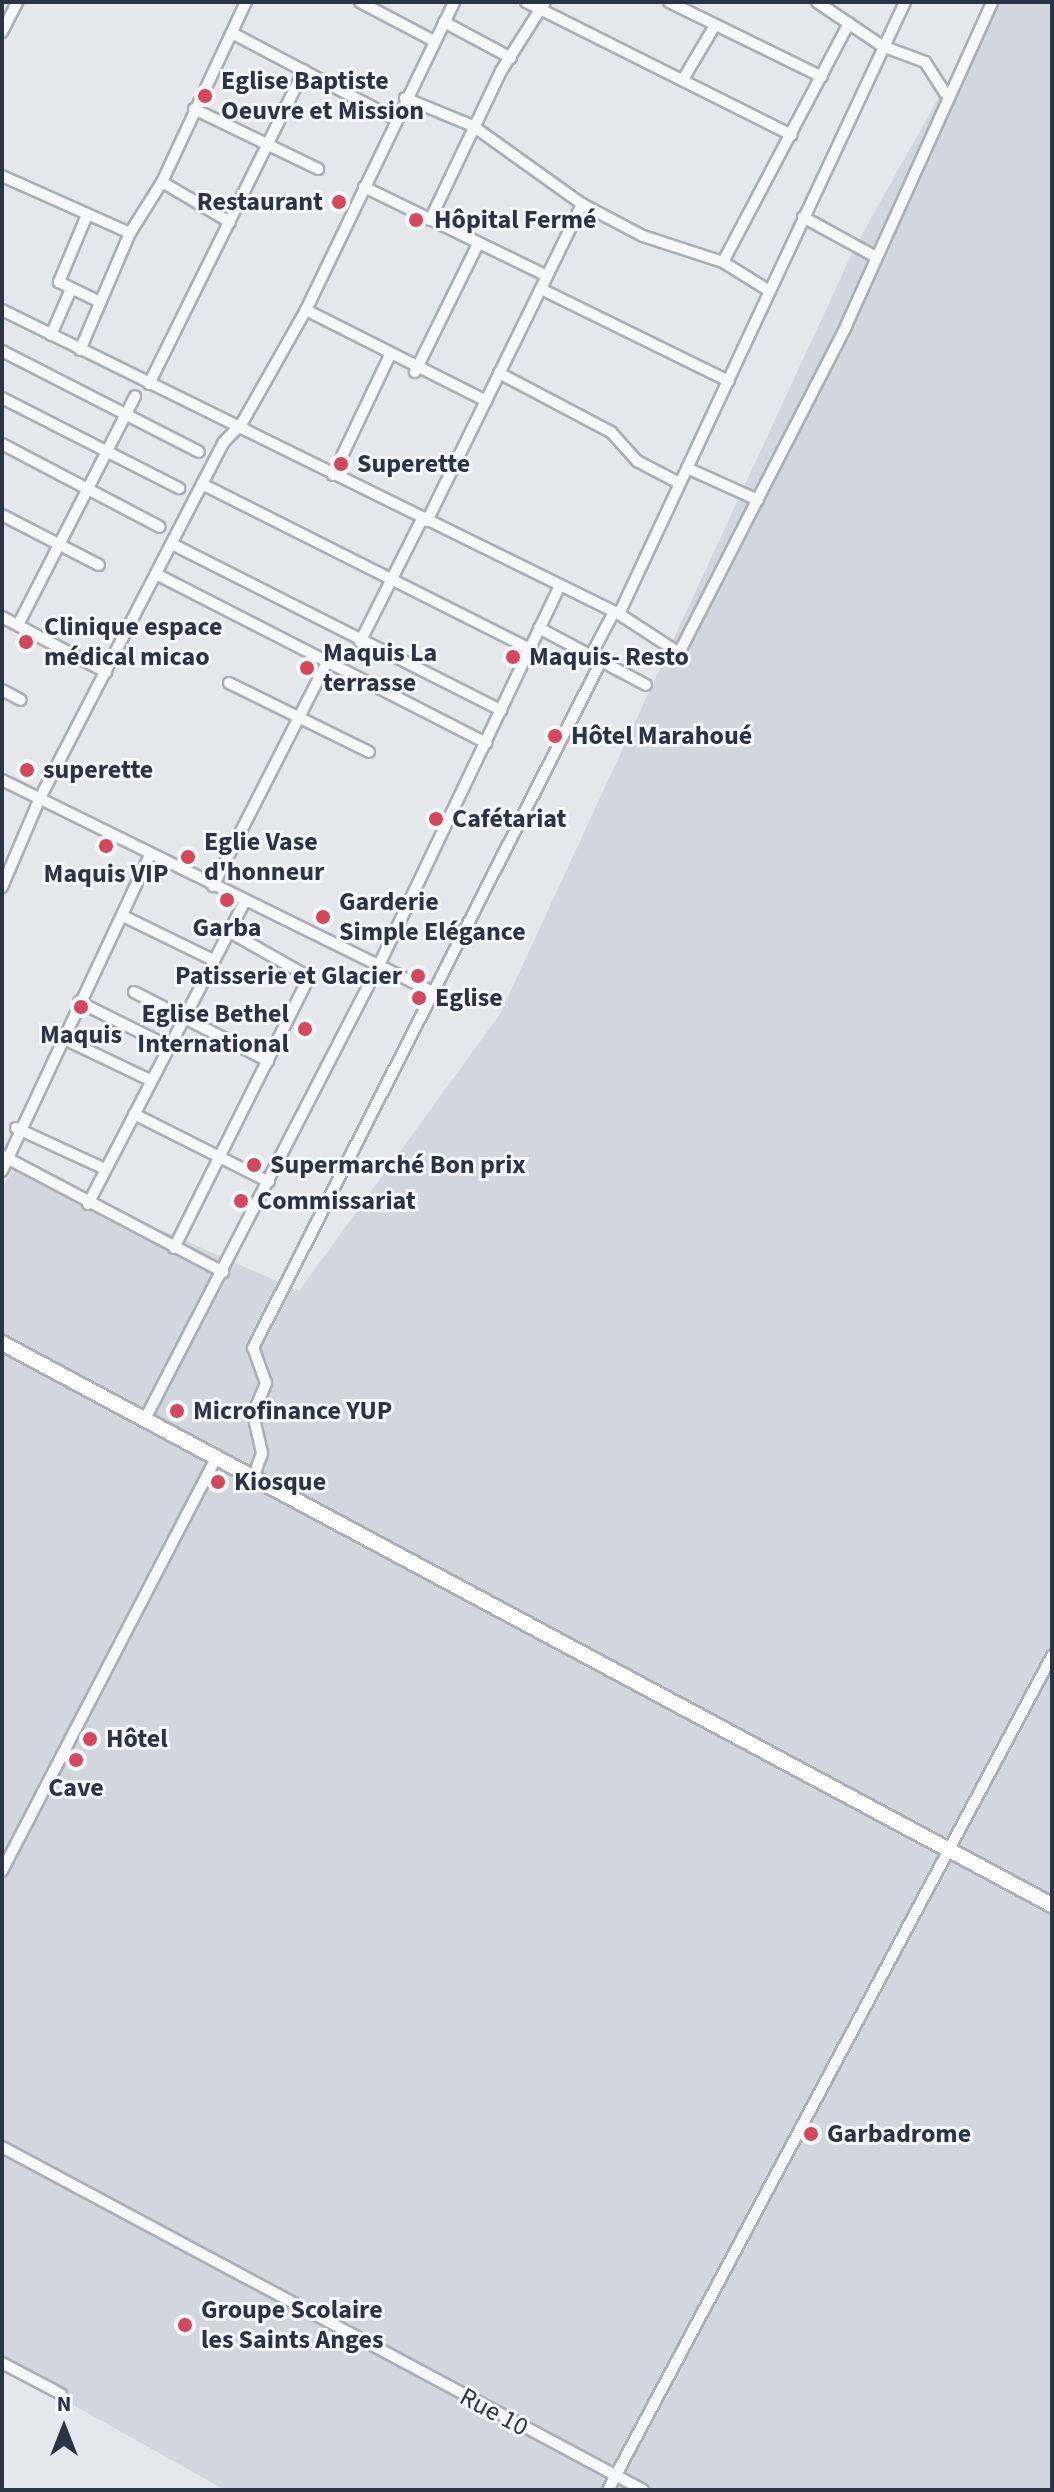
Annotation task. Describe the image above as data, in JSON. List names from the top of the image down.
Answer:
{
  "streets": {
    "street": ["Rue 10"]
  },
  "places": [
    "Eglise Baptiste Oeuvre et Mission",
    "Restaurant",
    "Hôpital Fermé",
    "Superette",
    "Clinique espace médical micao",
    "Maquis- Resto",
    "Maquis La terrasse",
    "Hôtel Marahoué",
    "superette",
    "Cafétariat",
    "Maquis VIP",
    "Eglie Vase d'honneur",
    "Garba",
    "Garderie Simple Elégance",
    "Patisserie et Glacier",
    "Eglise",
    "Maquis",
    "Eglise Bethel International",
    "Supermarché Bon prix",
    "Commissariat",
    "Microfinance YUP",
    "Kiosque",
    "Hôtel",
    "Cave",
    "Garbadrome",
    "Groupe Scolaire les Saints Anges"
  ],
  "north": "top"
}
